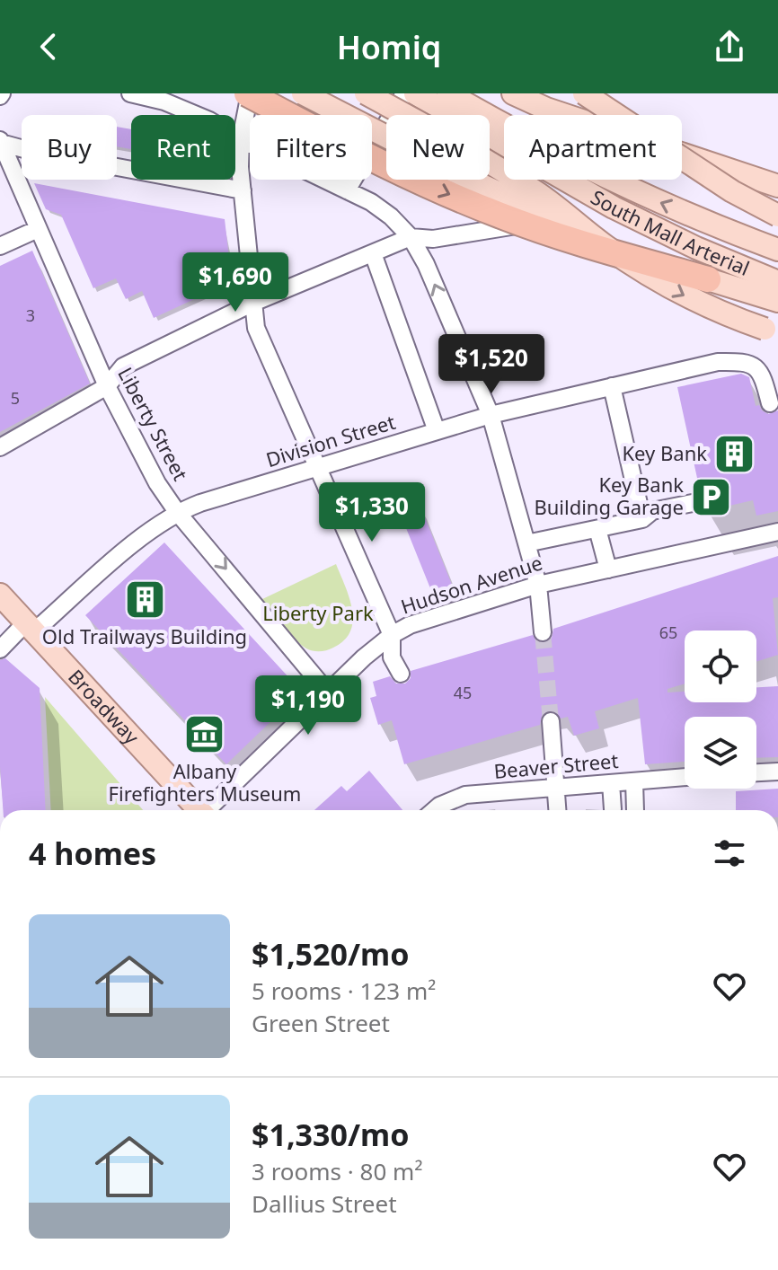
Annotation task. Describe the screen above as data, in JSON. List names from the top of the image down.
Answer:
{
  "streets": {
    "main road": ["South Mall Arterial", "Broadway"],
    "street": [
      "Liberty Street",
      "Division Street",
      "Hudson Avenue",
      "Beaver Street"
    ]
  },
  "crossings": [
    ["Liberty Street", "Division Street"],
    ["Liberty Street", "Hudson Avenue"],
    ["Division Street", "Broadway"]
  ],
  "parks": ["Liberty Park"],
  "places": {
    "building": ["Key Bank", "Old Trailways Building"],
    "parking": ["Key Bank Building Garage"],
    "museum": ["Albany Firefighters Museum"]
  },
  "house_numbers": [
    "3",
    "5",
    "65",
    "45"
  ],
  "page": {
    "header": "Homiq",
    "chip": [
      "Buy",
      "Rent",
      "Filters",
      "New",
      "Apartment"
    ],
    "price": [
      "$1,690",
      "$1,520",
      "$1,330",
      "$1,190"
    ],
    "heading": "4 homes",
    "list": [
      {
        "name": "$1,520/mo",
        "note": "5 rooms · 123 m² · Green Street"
      },
      {
        "name": "$1,330/mo",
        "note": "3 rooms · 80 m² · Dallius Street"
      }
    ]
  }
}
